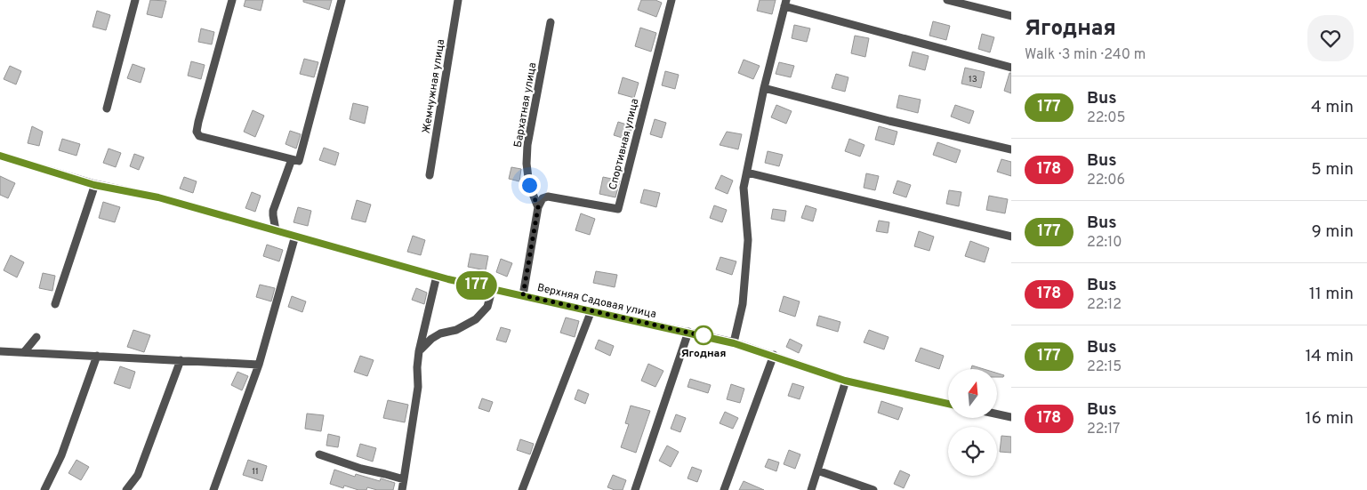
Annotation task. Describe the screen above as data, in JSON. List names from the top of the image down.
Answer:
{
  "streets": {
    "street": [
      "Жемчужная улица",
      "Бархатная улица",
      "Спортивная улица",
      "Верхняя Садовая улица"
    ]
  },
  "crossings": [
    ["Бархатная улица", "Спортивная улица"]
  ],
  "places": ["Ягодная"],
  "lines": ["bus line 177"],
  "house_numbers": ["13", "11"],
  "north": "top",
  "page": {
    "on_map": "177",
    "heading": ["Ягодная", "Walk · 3 min · 240 m"],
    "list": [
      {
        "mark": "177",
        "name": "Bus",
        "note": "22:05",
        "value": "4 min"
      },
      {
        "mark": "178",
        "name": "Bus",
        "note": "22:06",
        "value": "5 min"
      },
      {
        "mark": "177",
        "name": "Bus",
        "note": "22:10",
        "value": "9 min"
      },
      {
        "mark": "178",
        "name": "Bus",
        "note": "22:12",
        "value": "11 min"
      },
      {
        "mark": "177",
        "name": "Bus",
        "note": "22:15",
        "value": "14 min"
      },
      {
        "mark": "178",
        "name": "Bus",
        "note": "22:17",
        "value": "16 min"
      }
    ]
  }
}
